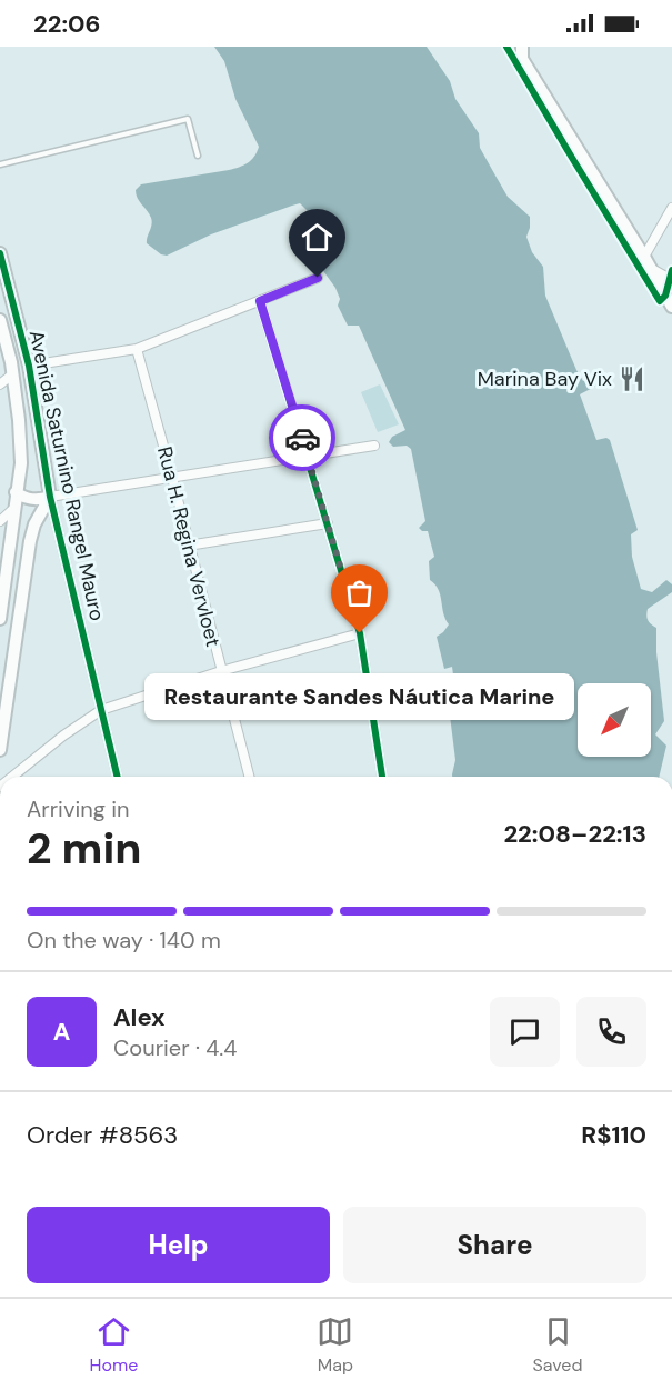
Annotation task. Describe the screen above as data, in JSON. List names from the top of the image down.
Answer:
{
  "streets": {
    "street": ["Avenida Saturnino Rangel Mauro", "Rua H. Regina Vervloet"]
  },
  "places": {
    "restaurant": ["Marina Bay Vix"],
    "other": ["Restaurante Sandes Náutica Marine"]
  },
  "north": "bottom left",
  "page": {
    "status": "22:06",
    "bubble": "Restaurante Sandes Náutica Marine",
    "heading": ["2 min", "Arriving in", "22:08–22:13"],
    "panel": [
      "Alex",
      "Courier · 4.4",
      "Order #8563",
      "R$110"
    ],
    "bar": "On the way · 140 m",
    "round": "A",
    "buttons": ["Help", "Share"],
    "tabs": ["Home", "Map", "Saved"]
  }
}
